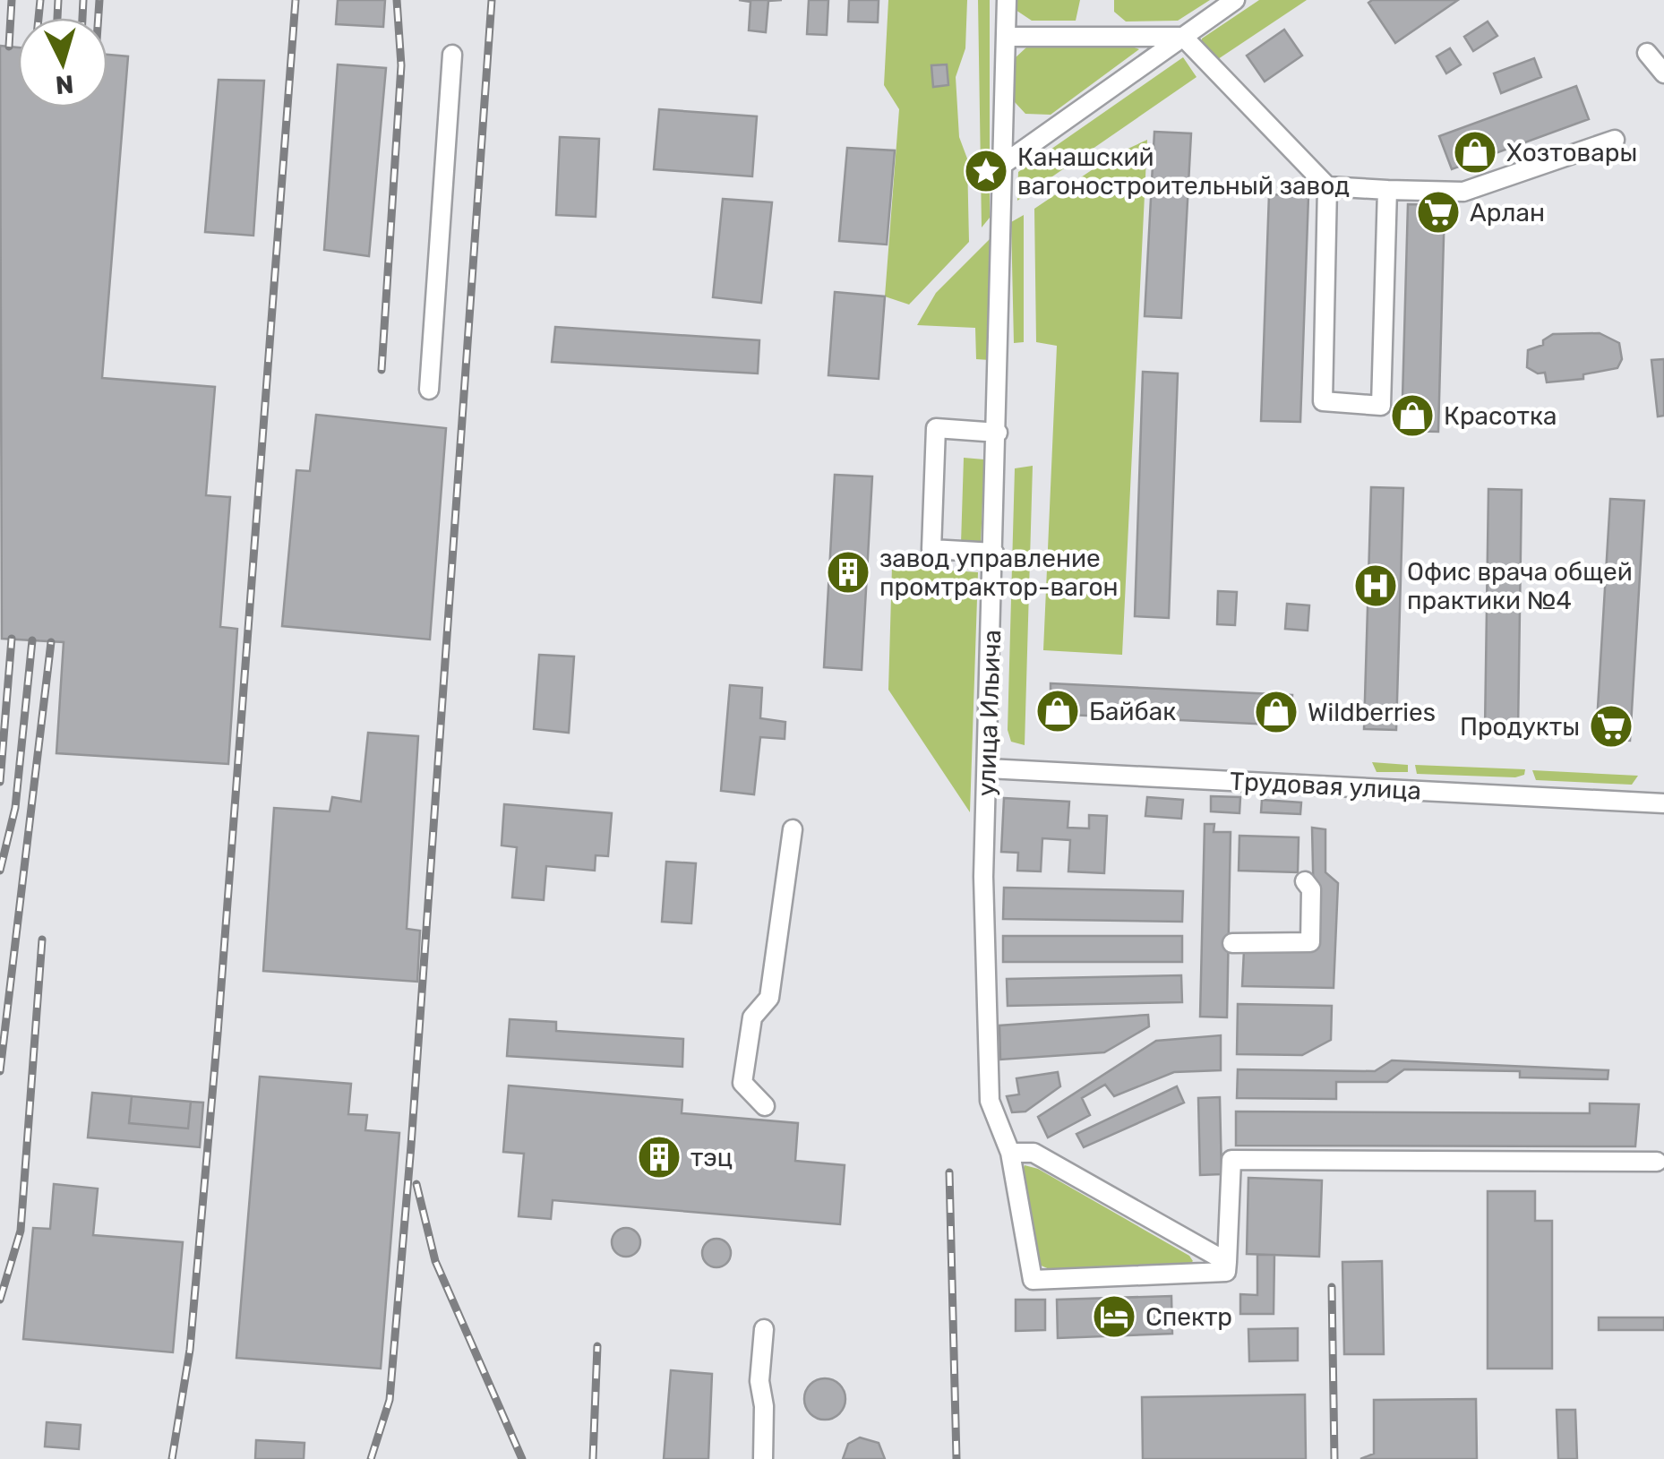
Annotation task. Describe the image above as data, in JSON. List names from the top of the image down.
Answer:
{
  "streets": {
    "street": ["улица Ильича", "Трудовая улица"]
  },
  "crossings": [
    ["улица Ильича", "Трудовая улица"]
  ],
  "places": {
    "shop": [
      "Хозтовары",
      "Красотка",
      "Байбак",
      "Wildberries"
    ],
    "place": ["Канашский вагоностроительный завод"],
    "supermarket": ["Арлан", "Продукты"],
    "building": ["завод управление промтрактор-вагон", "тэц"],
    "hospital": ["Офис врача общей практики №4"],
    "hotel": ["Спектр"]
  },
  "north": "bottom"
}
